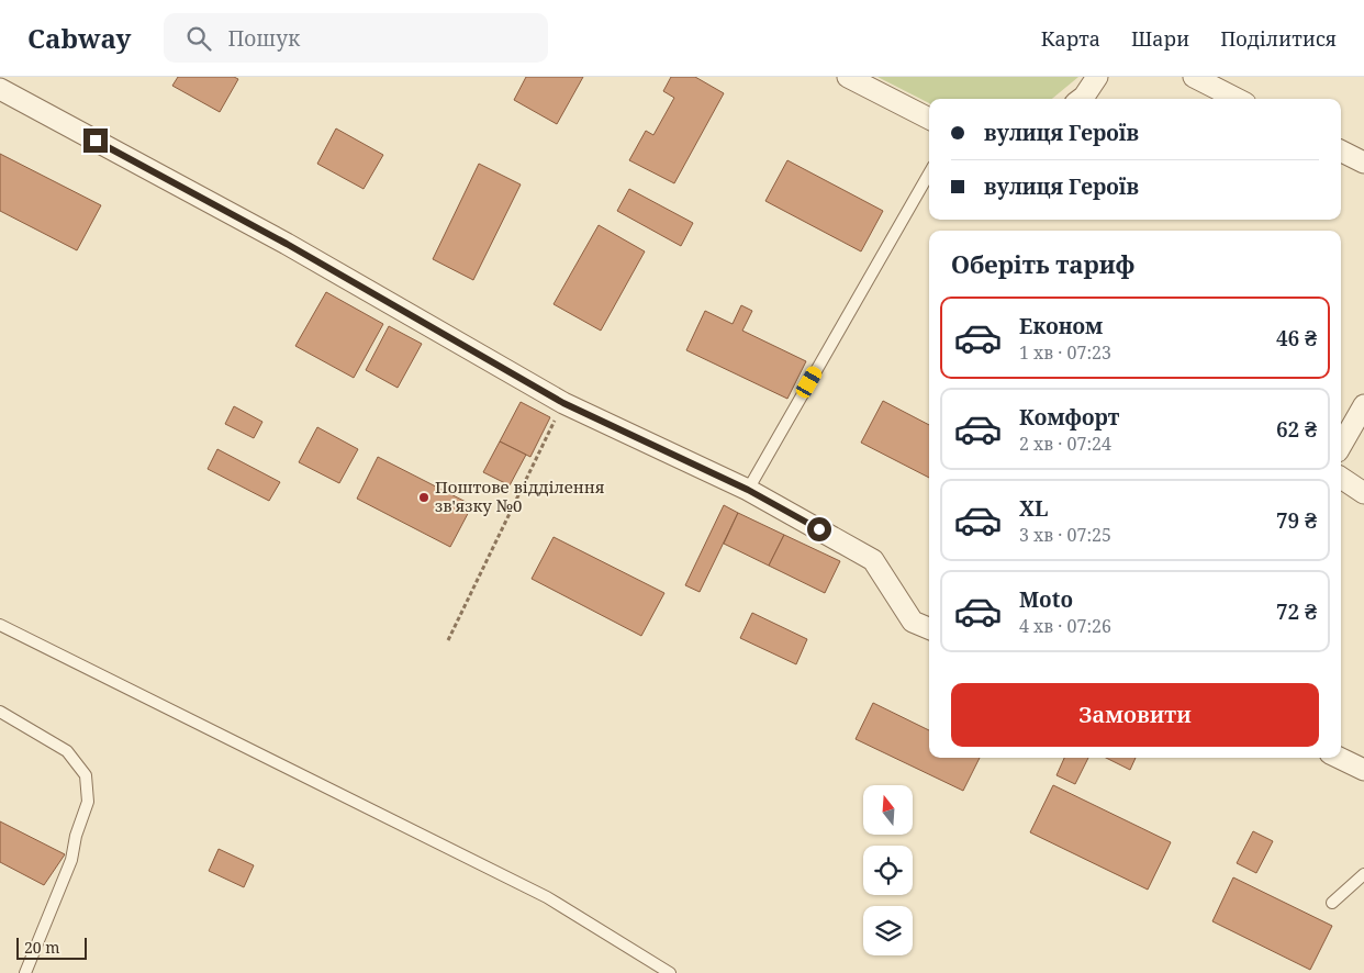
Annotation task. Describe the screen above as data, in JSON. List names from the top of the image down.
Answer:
{
  "places": ["Поштове відділення зв'язку №0"],
  "scale_bar": "20 m",
  "north": "top",
  "page": {
    "header": "Cabway",
    "search": "Пошук",
    "nav": ["Карта", "Шари", "Поділитися"],
    "banner": ["вулиця Героїв", "вулиця Героїв"],
    "heading": "Оберіть тариф",
    "list": [
      {
        "name": "Економ",
        "note": "1 хв · 07:23",
        "value": "46 ₴"
      },
      {
        "name": "Комфорт",
        "note": "2 хв · 07:24",
        "value": "62 ₴"
      },
      {
        "name": "XL",
        "note": "3 хв · 07:25",
        "value": "79 ₴"
      },
      {
        "name": "Moto",
        "note": "4 хв · 07:26",
        "value": "72 ₴"
      }
    ],
    "buttons": "Замовити",
    "scale": "20 m"
  }
}
